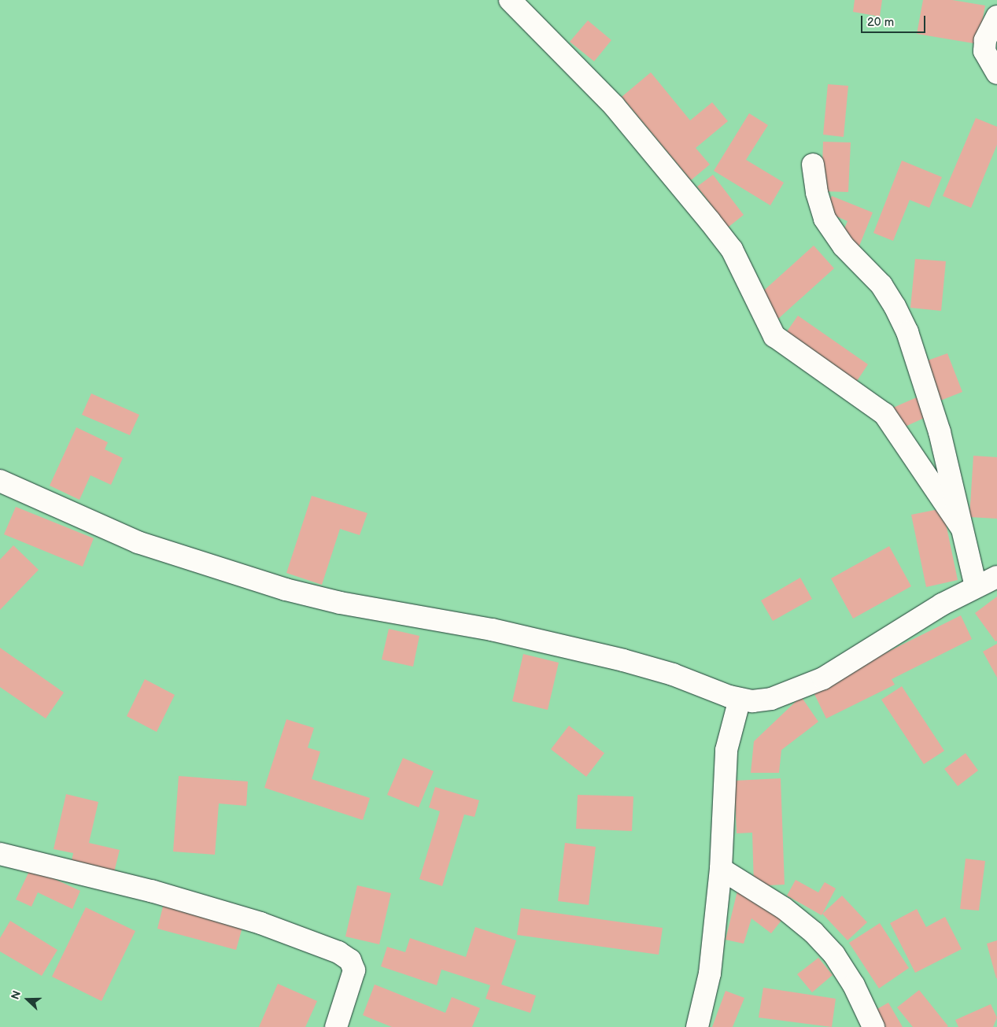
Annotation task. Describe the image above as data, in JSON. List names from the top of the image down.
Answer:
{
  "scale_bar": "20 m",
  "north": "left"
}
